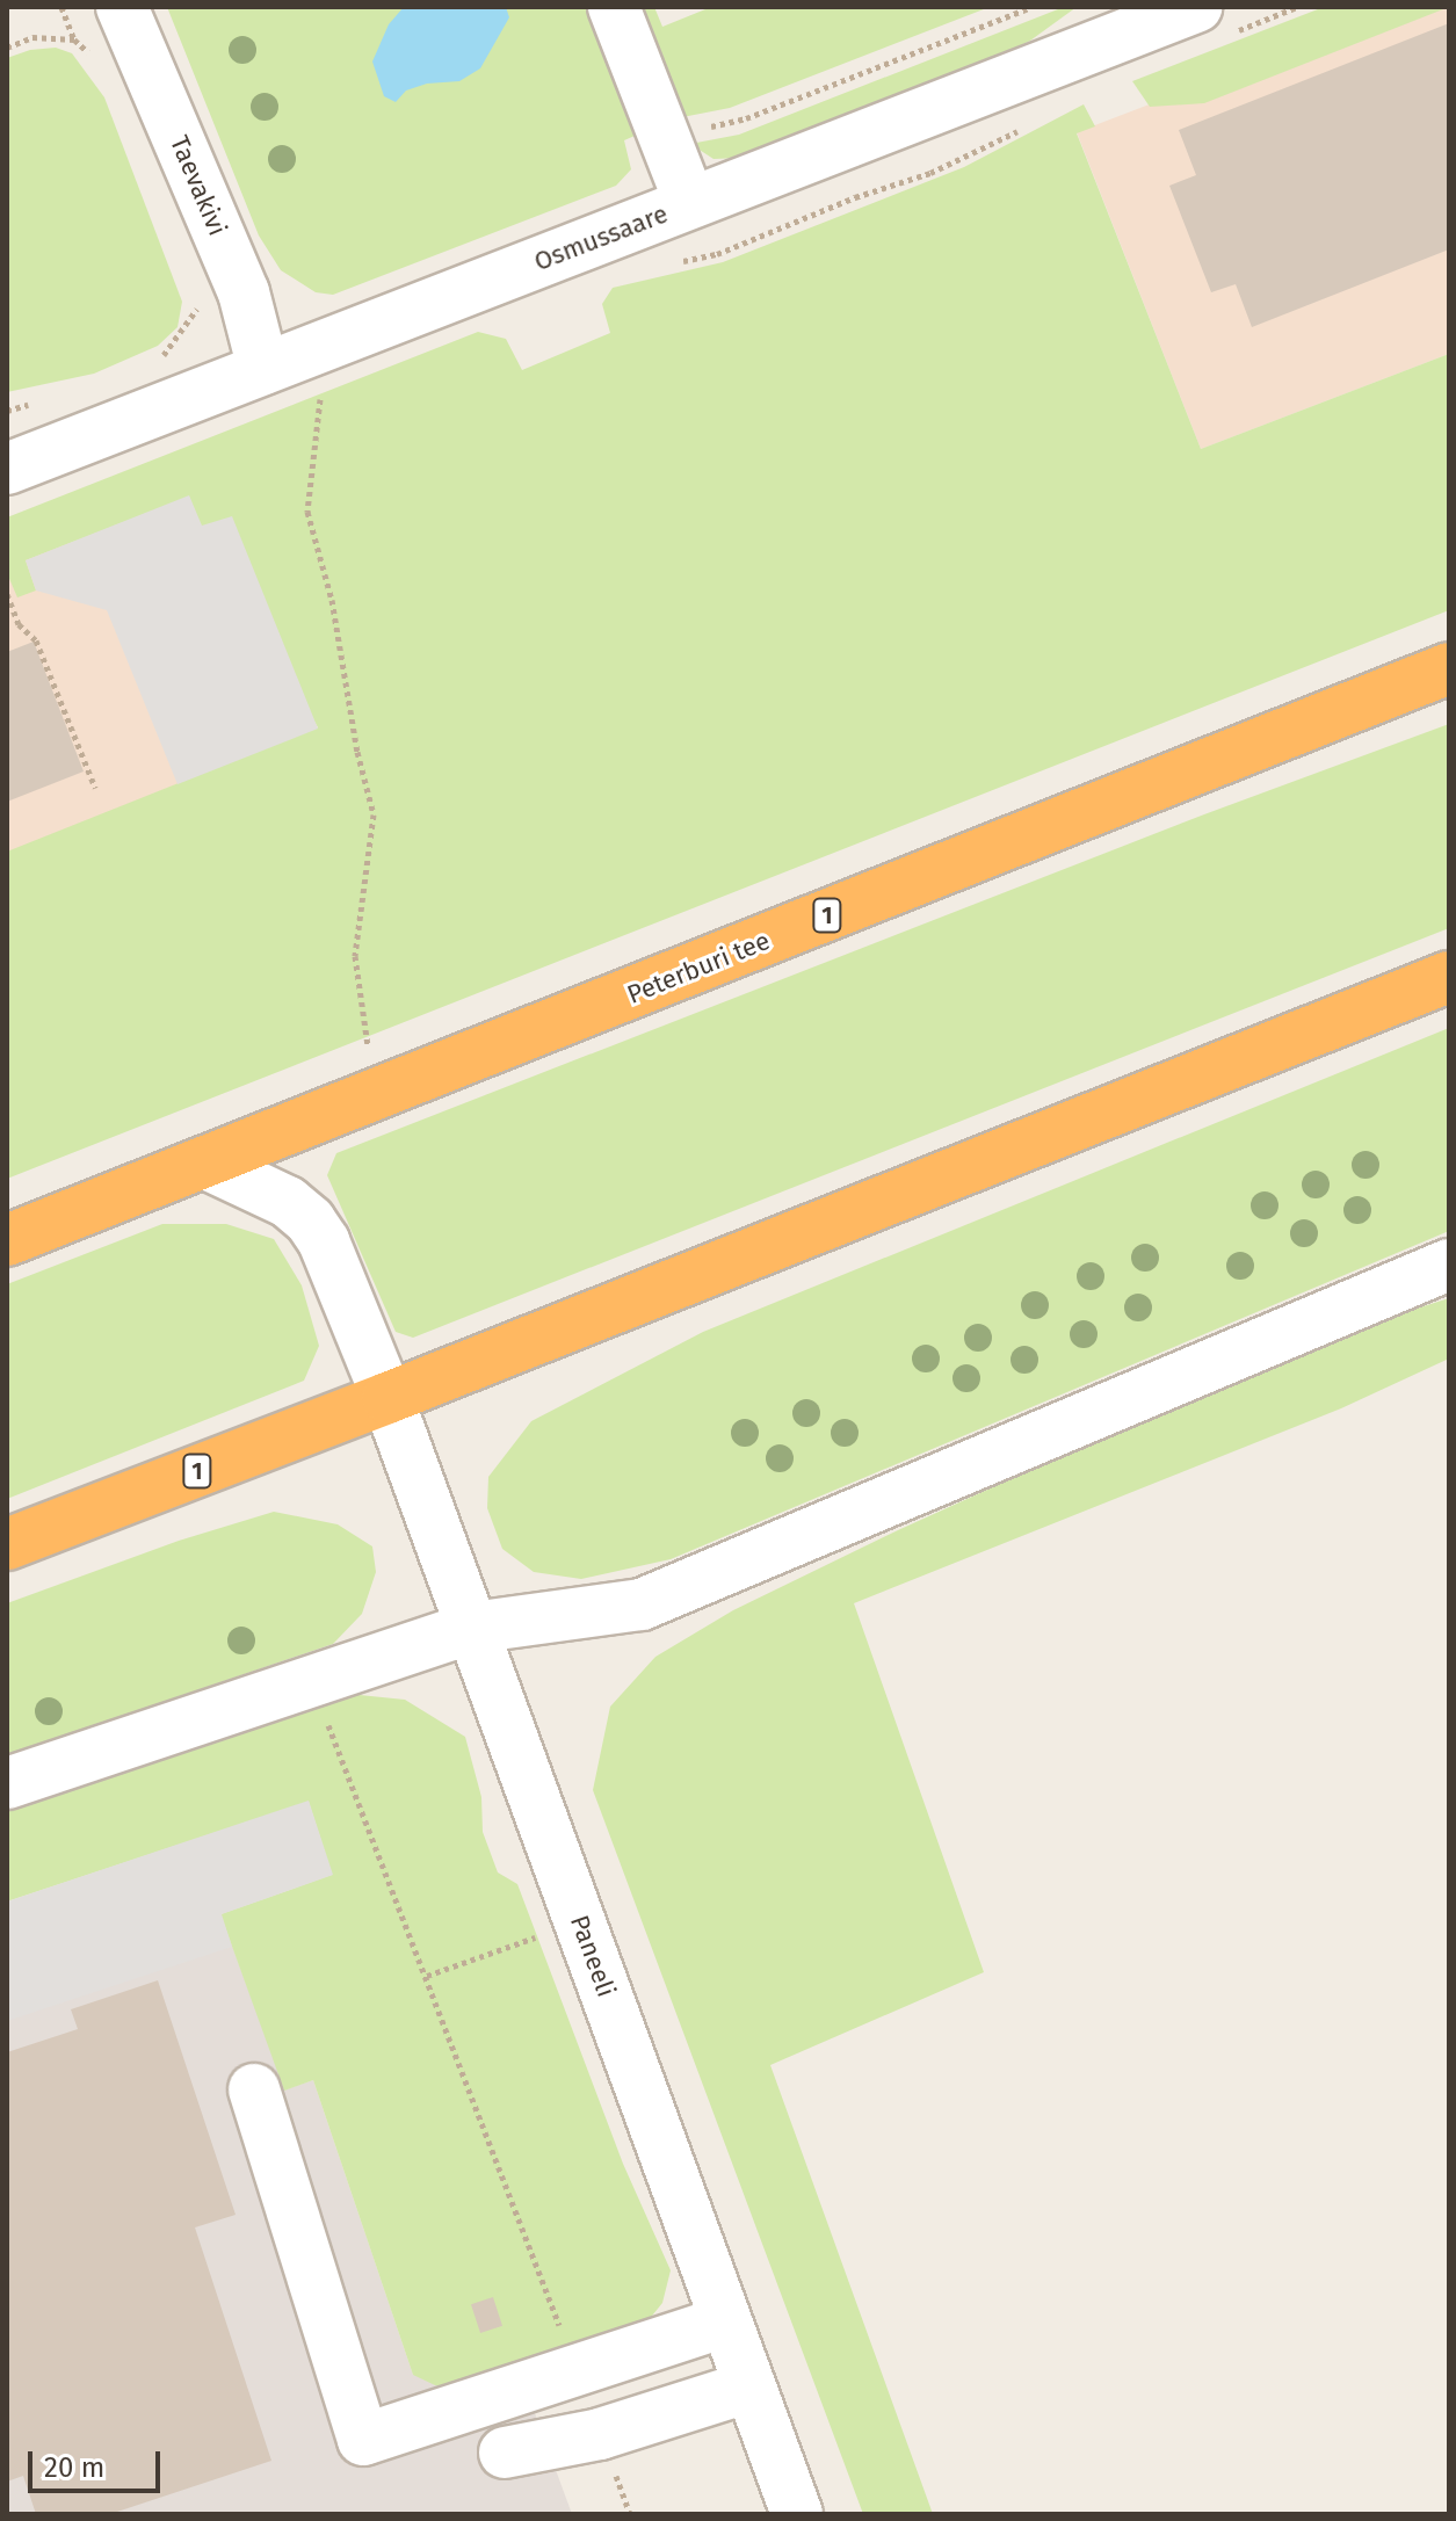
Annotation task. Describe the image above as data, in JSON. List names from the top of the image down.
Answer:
{
  "streets": {
    "highway": ["1", "Peterburi tee"],
    "street": ["Taevakivi", "Osmussaare", "Paneeli"]
  },
  "crossings": [
    ["Taevakivi", "Osmussaare"],
    ["1", "Paneeli"]
  ],
  "scale_bar": "20 m"
}
